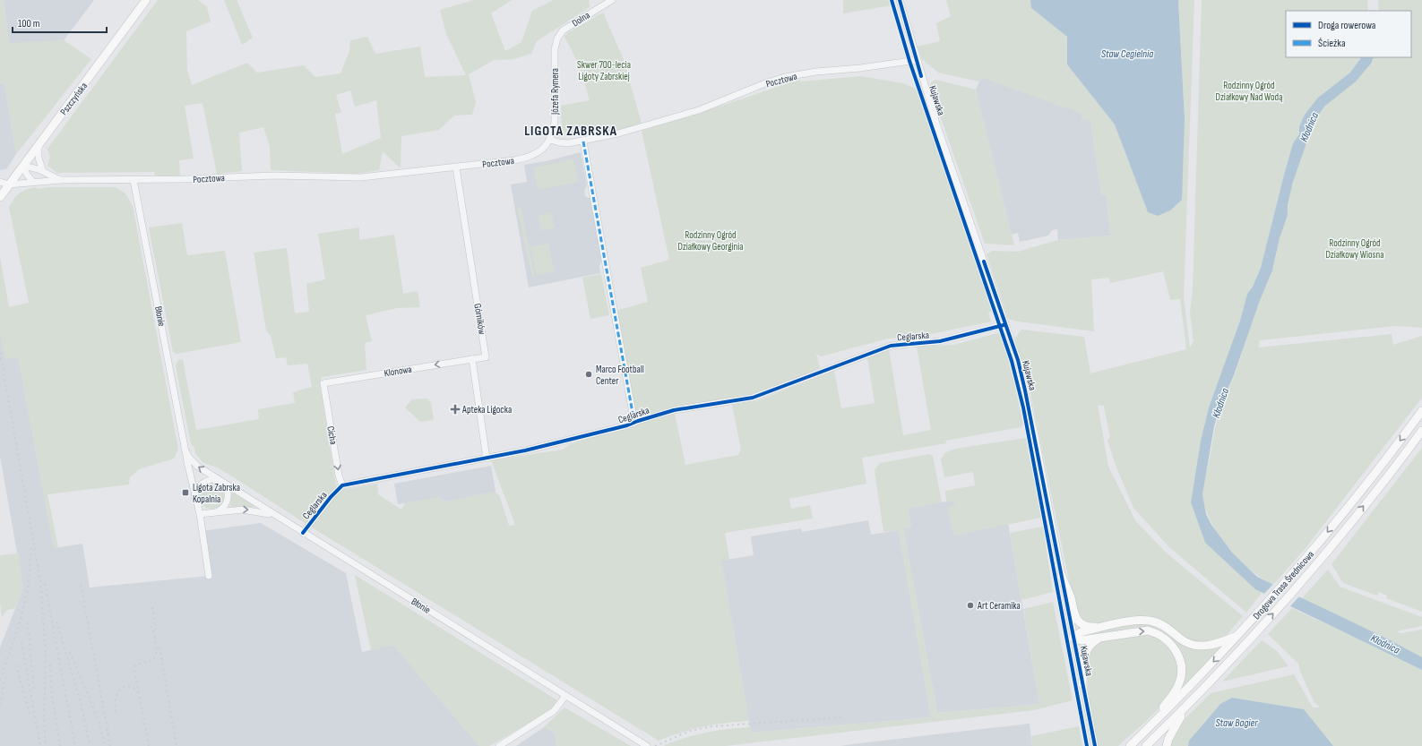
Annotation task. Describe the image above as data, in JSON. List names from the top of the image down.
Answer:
{
  "streets": {
    "main road": ["Pszczyńska", "Drogowa Trasa Średnicowa"],
    "street": [
      "Dolna",
      "Pocztowa",
      "Józefa Rymera",
      "Kujawska",
      "Błonie",
      "Górników",
      "Ceglarska",
      "Klonowa",
      "Cicha"
    ]
  },
  "crossings": [
    ["Dolna", "Józefa Rymera"],
    ["Pocztowa", "Józefa Rymera"],
    ["Pocztowa", "Pszczyńska"],
    ["Pocztowa", "Kujawska"],
    ["Pocztowa", "Błonie"],
    ["Pocztowa", "Górników"],
    ["Kujawska", "Ceglarska"],
    ["Błonie", "Ceglarska"],
    ["Górników", "Klonowa"],
    ["Ceglarska", "Cicha"],
    ["Klonowa", "Cicha"]
  ],
  "one_way": ["Klonowa", "Cicha"],
  "districts": ["LIGOTA ZABRSKA"],
  "water": ["Staw Cegielnia", "Kłodnica", "Staw Bagier"],
  "parks": [
    "Skwer 700-lecia Ligoty Zabrskiej",
    "Rodzinny Ogród Działkowy Nad Wodą",
    "Rodzinny Ogród Działkowy Georginia",
    "Rodzinny Ogród Działkowy Wiosna"
  ],
  "places": {
    "other": ["Marco Football Center", "Art Ceramika"],
    "health": ["Apteka Ligocka"],
    "transit": ["Ligota Zabrska Kopalnia"]
  },
  "legend": ["Droga rowerowa", "Ścieżka"],
  "scale_bar": "100 m"
}
